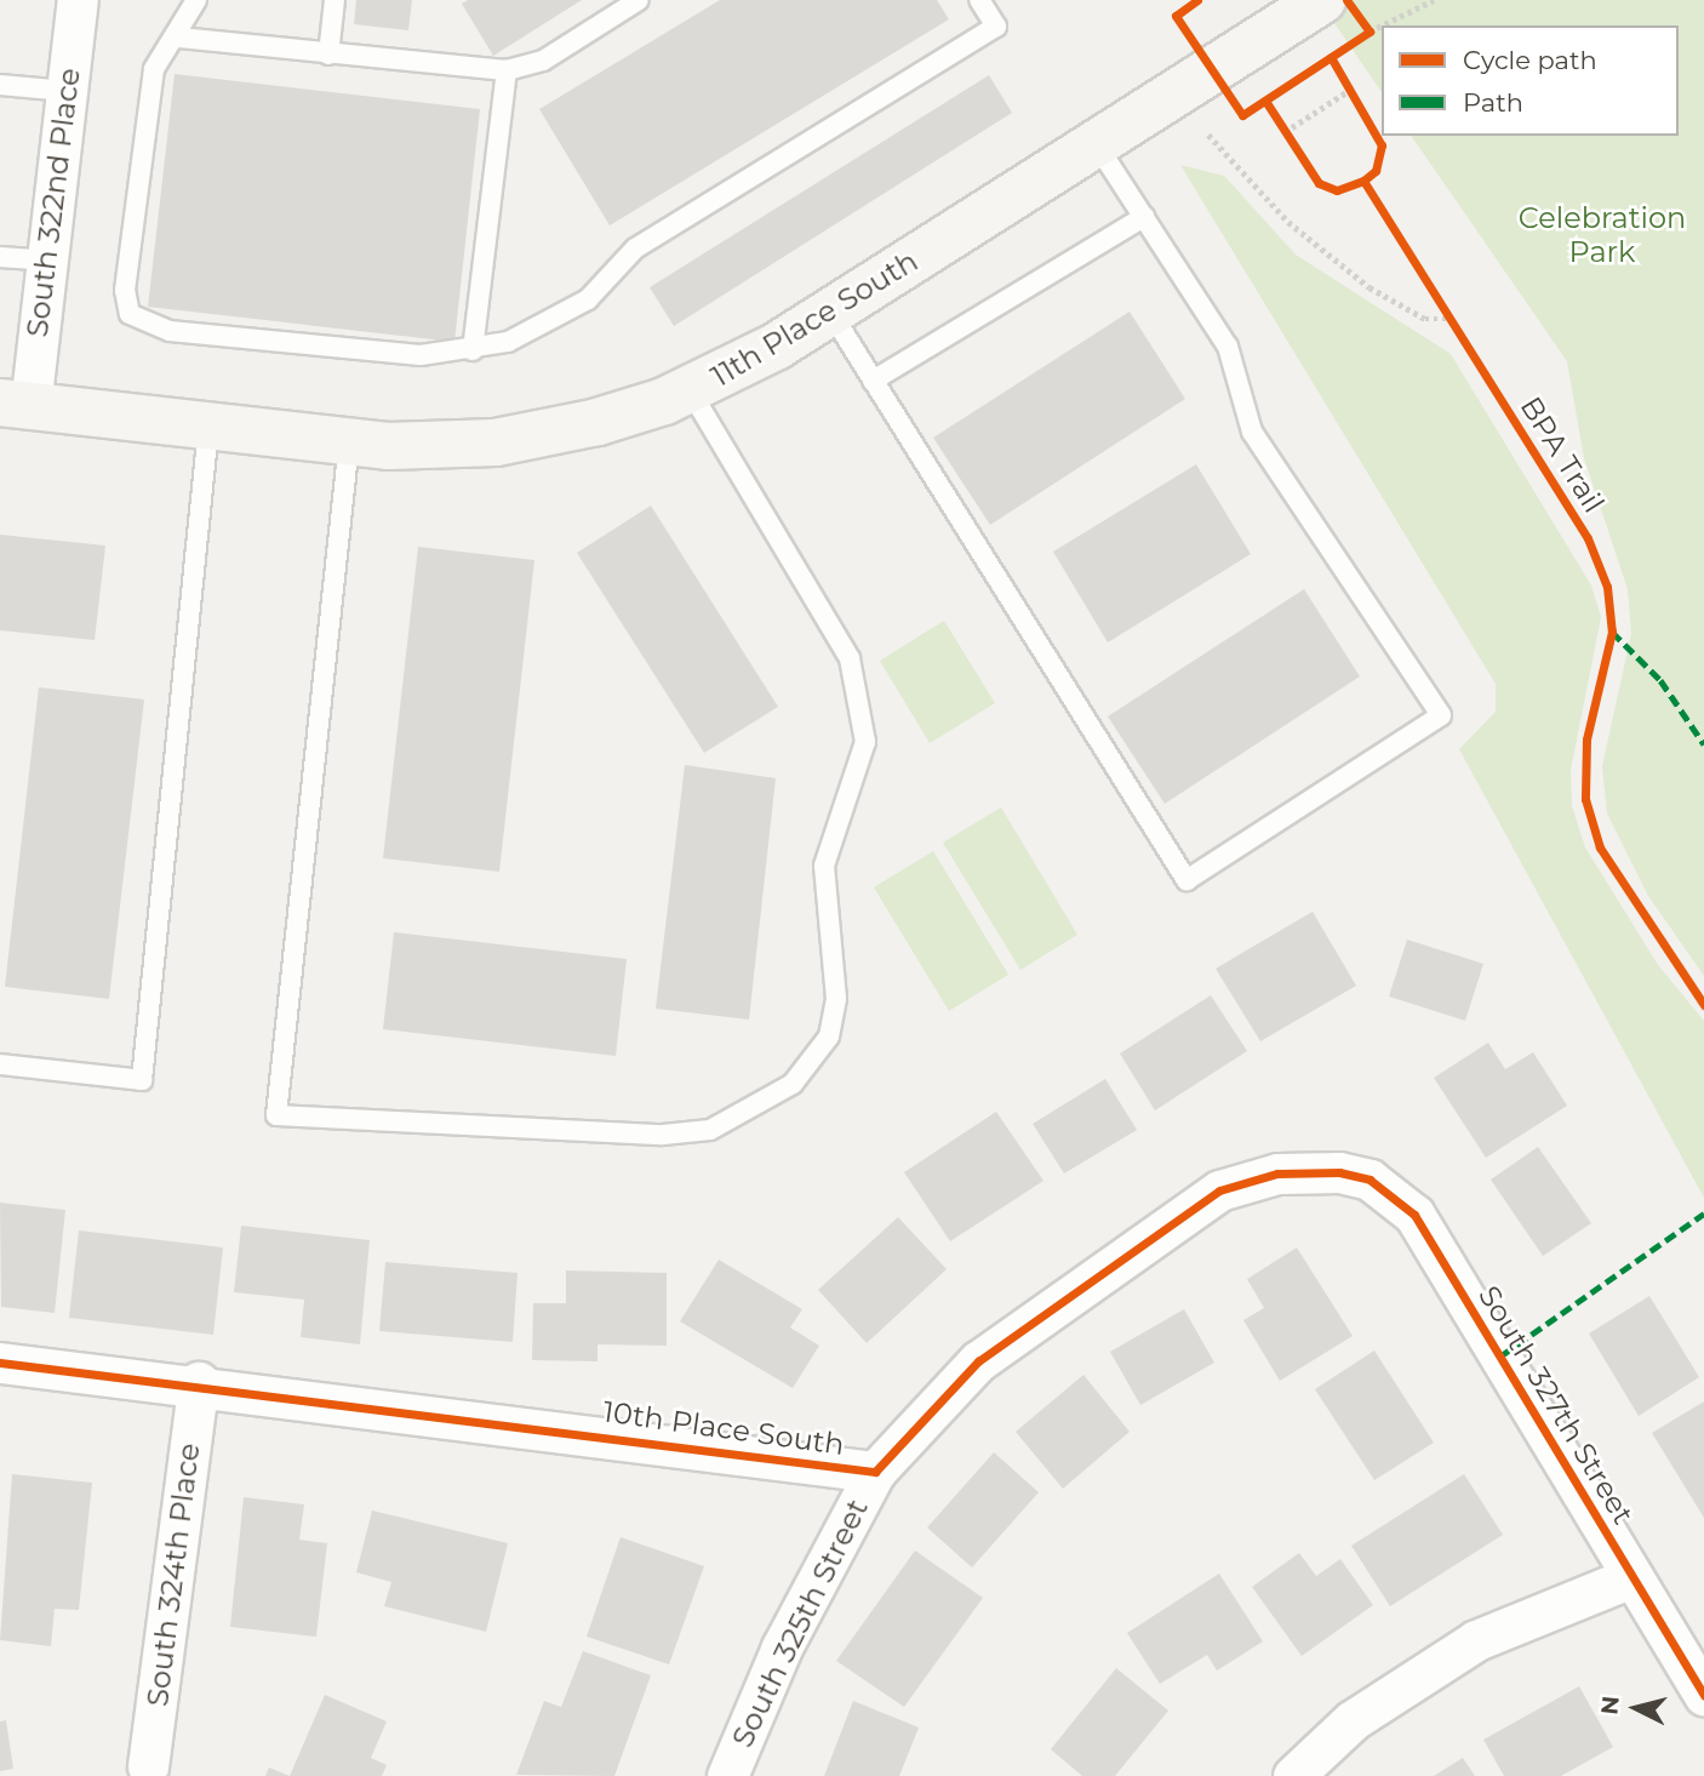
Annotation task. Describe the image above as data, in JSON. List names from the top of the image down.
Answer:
{
  "streets": {
    "street": [
      "South 322nd Place",
      "11th Place South",
      "South 327th Street",
      "10th Place South",
      "South 324th Place",
      "South 325th Street"
    ],
    "cycle path": ["BPA Trail"]
  },
  "crossings": [
    ["South 322nd Place", "11th Place South"],
    ["South 327th Street", "10th Place South"],
    ["10th Place South", "South 324th Place"],
    ["10th Place South", "South 325th Street"]
  ],
  "parks": ["Celebration Park"],
  "legend": ["Cycle path", "Path"],
  "north": "left"
}
